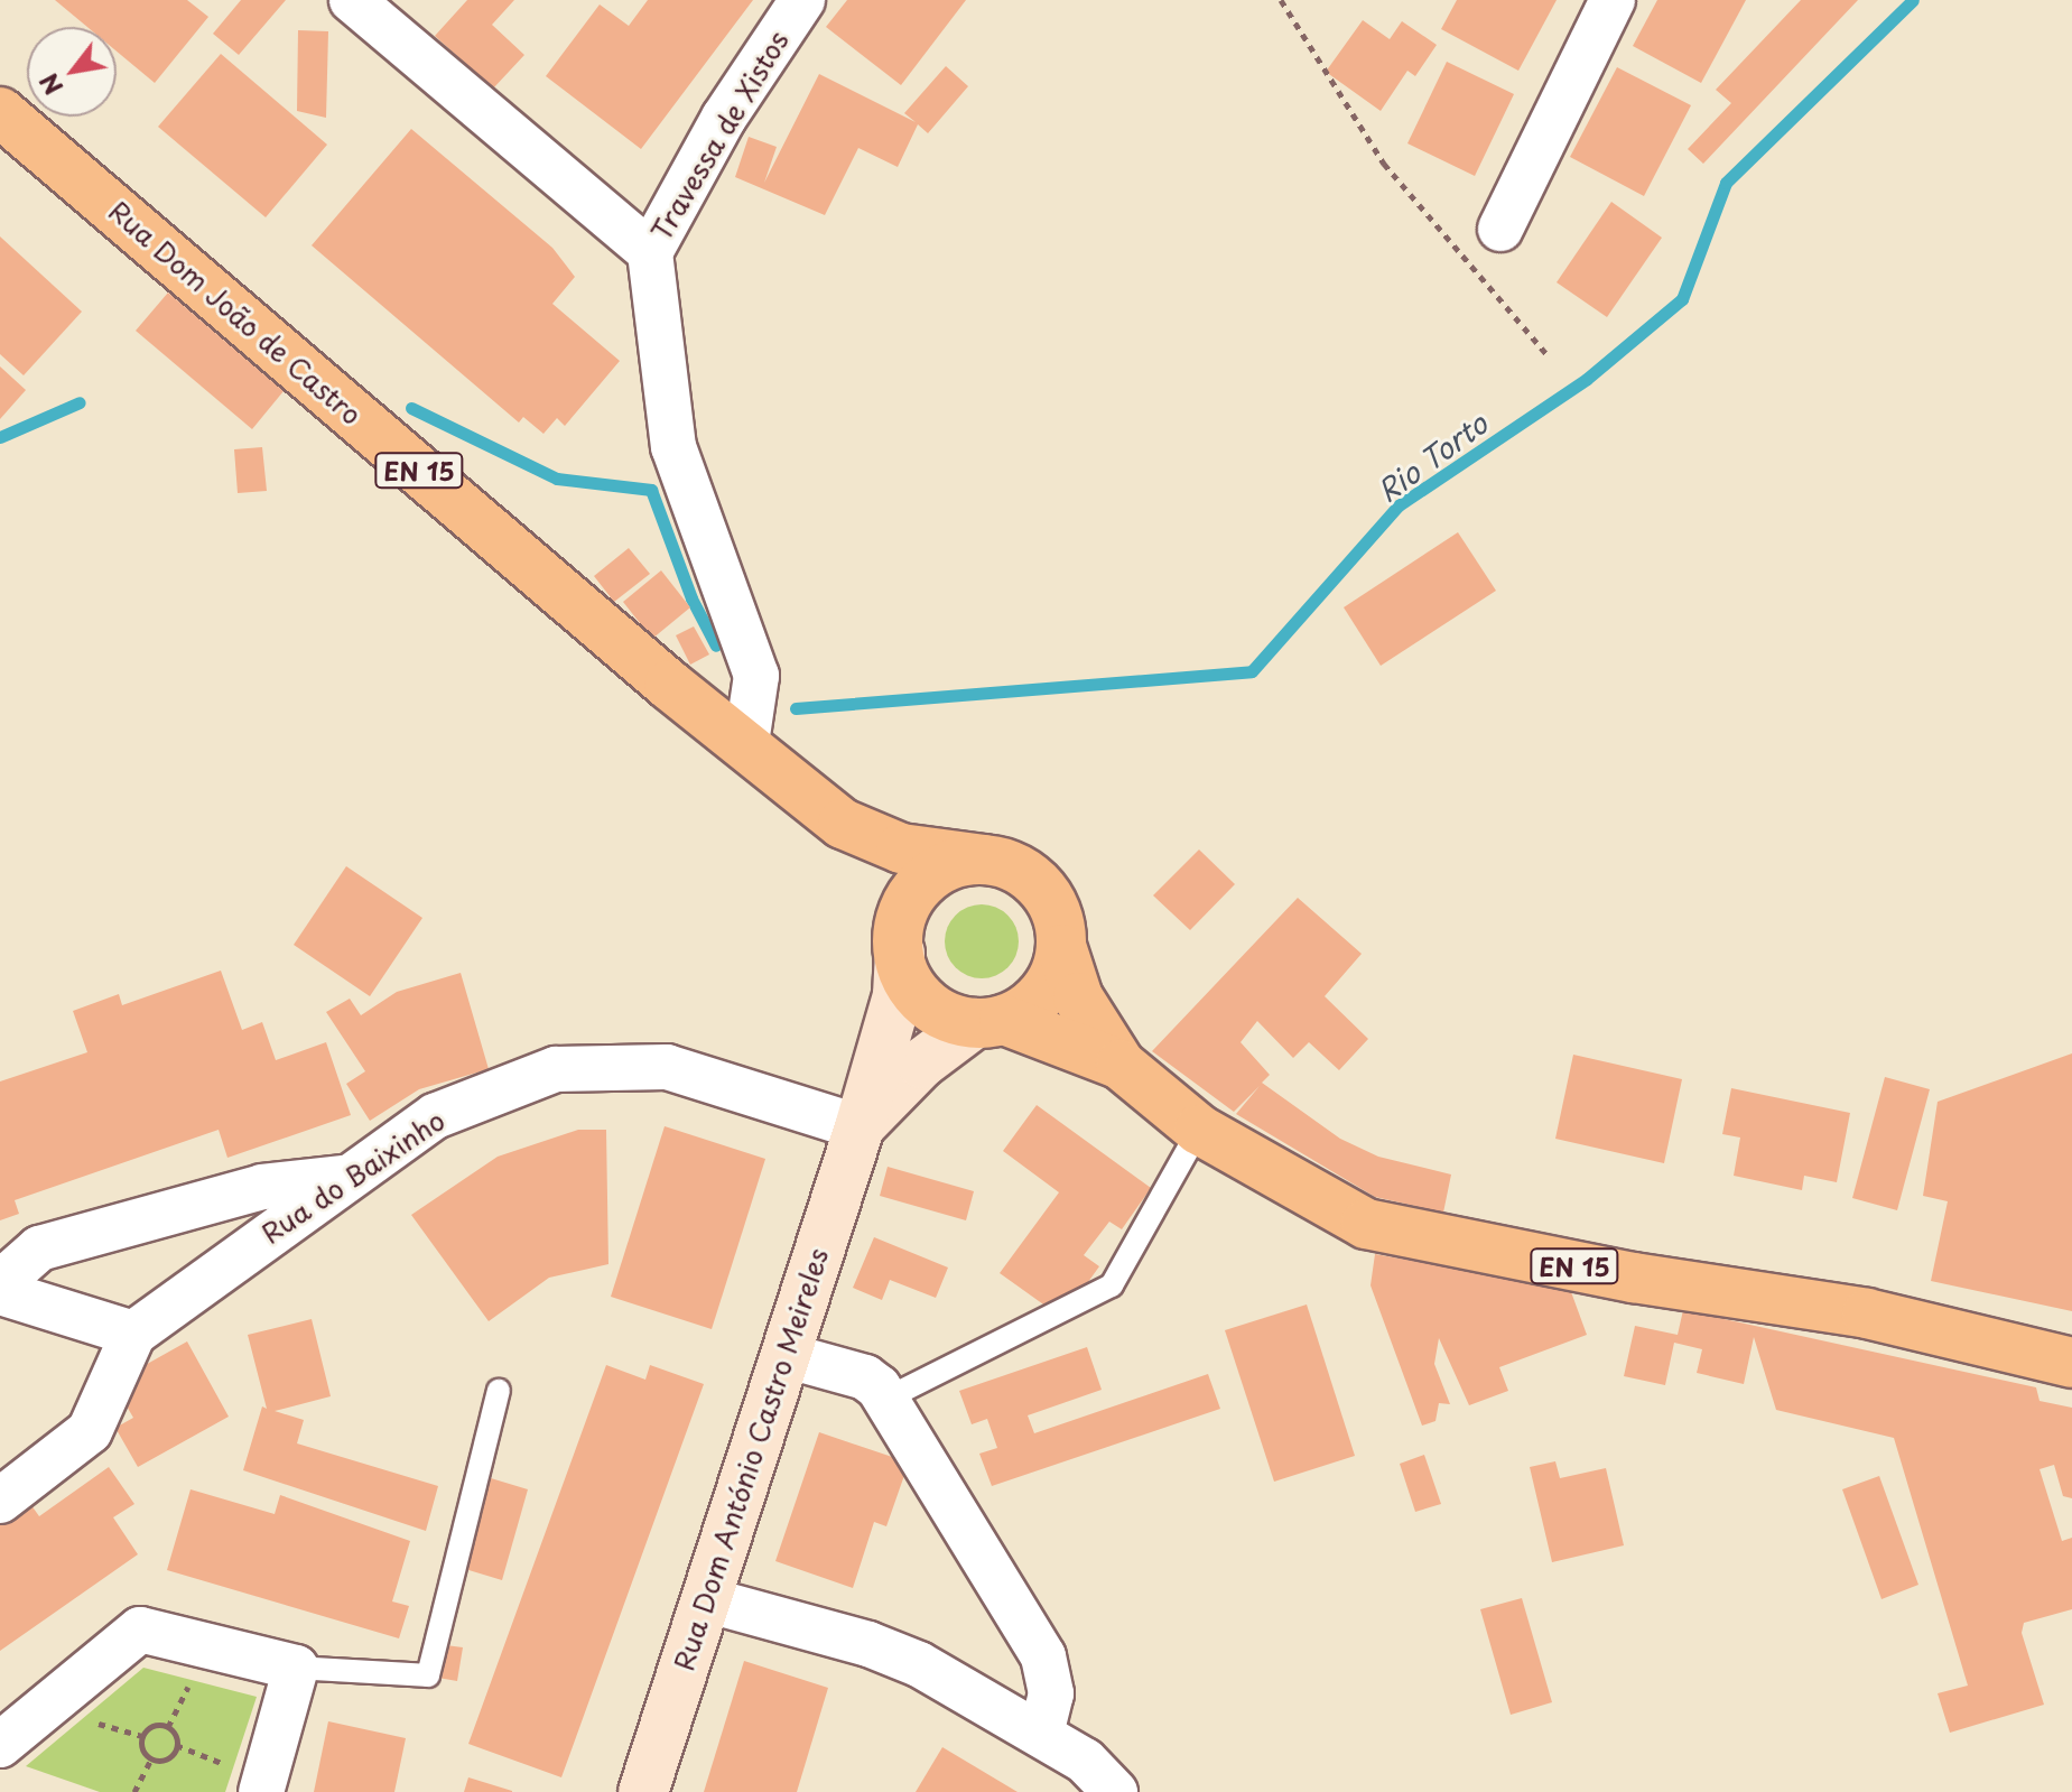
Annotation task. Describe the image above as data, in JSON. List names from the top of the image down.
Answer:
{
  "streets": {
    "main road": ["Rua Dom João de Castro", "EN 15", "Rua Dom António Castro Meireles"],
    "street": ["Travessa de Xistos", "Rua do Baixinho"]
  },
  "crossings": [
    ["Travessa de Xistos", "Rua Dom João de Castro"],
    ["Rua Dom João de Castro", "EN 15"],
    ["Rua Dom João de Castro", "Rua Dom António Castro Meireles"],
    ["EN 15", "Rua Dom António Castro Meireles"],
    ["Rua do Baixinho", "Rua Dom António Castro Meireles"]
  ],
  "water": ["Rio Torto"],
  "north": "bottom left"
}
